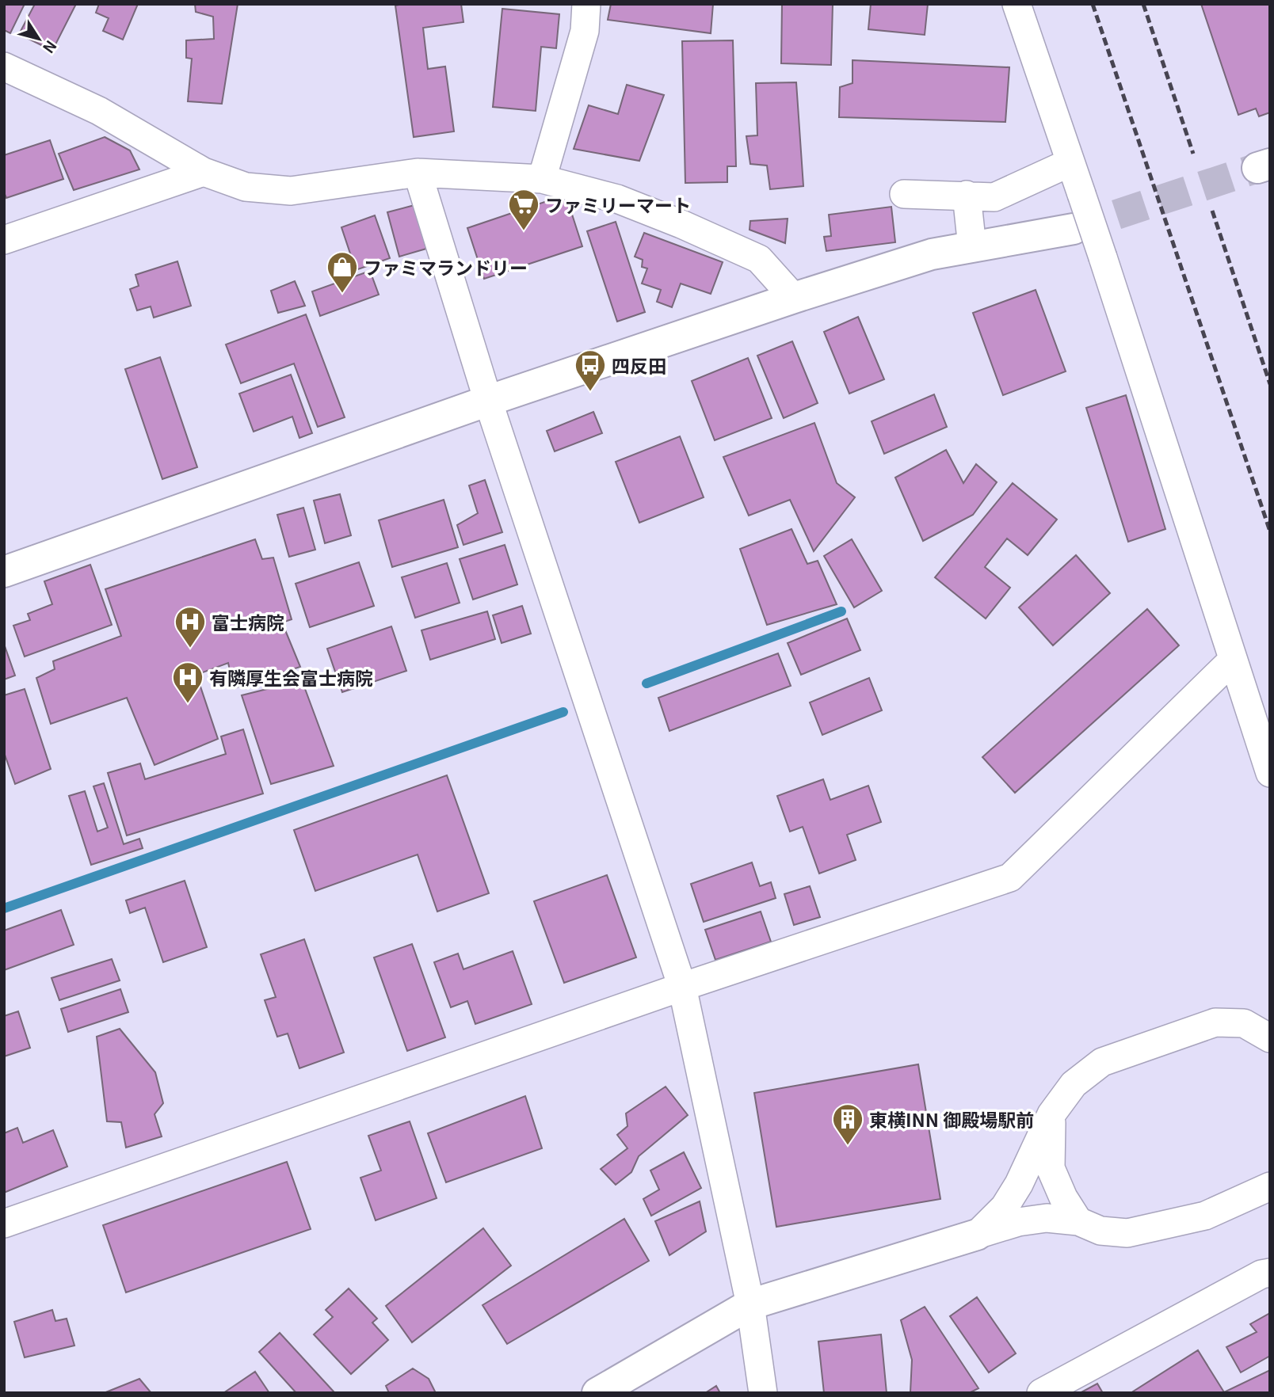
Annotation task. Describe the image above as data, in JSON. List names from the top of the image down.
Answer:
{
  "places": {
    "supermarket": ["ファミリーマート"],
    "shop": ["ファミマランドリー"],
    "bus stop": ["四反田"],
    "hospital": ["富士病院", "有隣厚生会富士病院"],
    "building": ["東横INN 御殿場駅前"]
  },
  "north": "bottom right"
}
